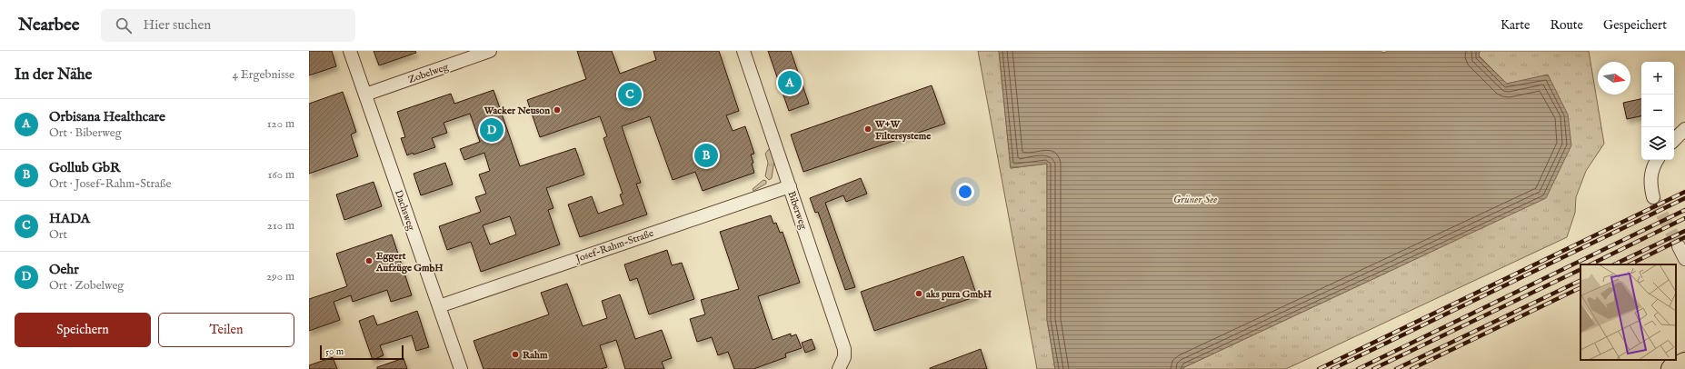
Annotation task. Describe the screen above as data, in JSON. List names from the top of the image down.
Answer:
{
  "streets": {
    "street": [
      "Zobelweg",
      "Dachsweg",
      "Biberweg",
      "Josef-Rahm-Straße"
    ]
  },
  "crossings": [
    ["Zobelweg", "Dachsweg"],
    ["Dachsweg", "Josef-Rahm-Straße"],
    ["Biberweg", "Josef-Rahm-Straße"]
  ],
  "water": ["Grüner See"],
  "places": [
    "Wacker Neuson",
    "W+W Filtersysteme",
    "Eggert Aufzüge GmbH",
    "aks pura GmbH",
    "Rahm"
  ],
  "scale_bar": "50 m",
  "north": "right",
  "page": {
    "header": "Nearbee",
    "search": "Hier suchen",
    "nav": ["Karte", "Route", "Gespeichert"],
    "heading": ["In der Nähe", "4 Ergebnisse"],
    "map_buttons": ["+", "−"],
    "pins": [
      "A",
      "C",
      "D",
      "B"
    ],
    "list": [
      {
        "mark": "A",
        "name": "Orbisana Healthcare",
        "note": "Ort · Biberweg",
        "value": "120 m"
      },
      {
        "mark": "B",
        "name": "Gollub GbR",
        "note": "Ort · Josef-Rahm-Straße",
        "value": "160 m"
      },
      {
        "mark": "C",
        "name": "HADA",
        "note": "Ort",
        "value": "210 m"
      },
      {
        "mark": "D",
        "name": "Oehr",
        "note": "Ort · Zobelweg",
        "value": "290 m"
      }
    ],
    "buttons": ["Speichern", "Teilen"],
    "scale": "50 m"
  }
}
